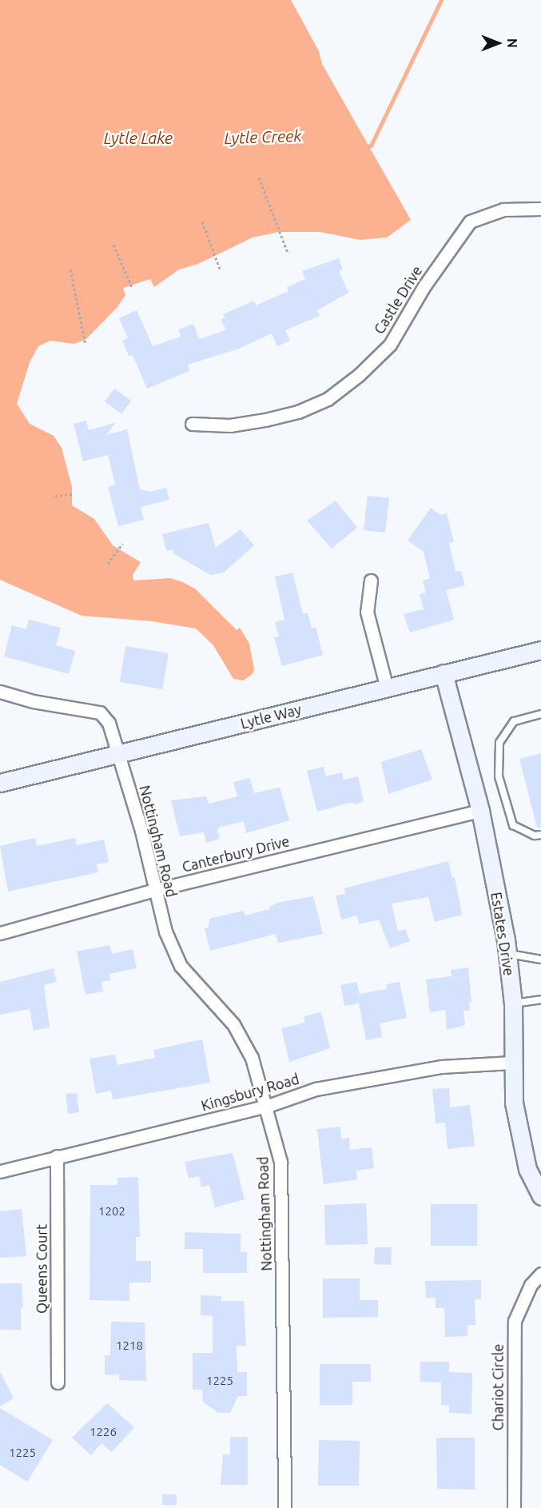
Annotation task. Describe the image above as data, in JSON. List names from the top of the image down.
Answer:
{
  "streets": {
    "street": [
      "Castle Drive",
      "Lytle Way",
      "Nottingham Road",
      "Canterbury Drive",
      "Estates Drive",
      "Kingsbury Road",
      "Queens Court",
      "Chariot Circle"
    ]
  },
  "crossings": [
    ["Lytle Way", "Nottingham Road"],
    ["Lytle Way", "Estates Drive"],
    ["Nottingham Road", "Canterbury Drive"],
    ["Nottingham Road", "Kingsbury Road"],
    ["Canterbury Drive", "Estates Drive"],
    ["Estates Drive", "Kingsbury Road"],
    ["Kingsbury Road", "Queens Court"]
  ],
  "water": ["Lytle Creek", "Lytle Lake"],
  "house_numbers": [
    "1202",
    "1218",
    "1225",
    "1226",
    "1225"
  ],
  "north": "right"
}
